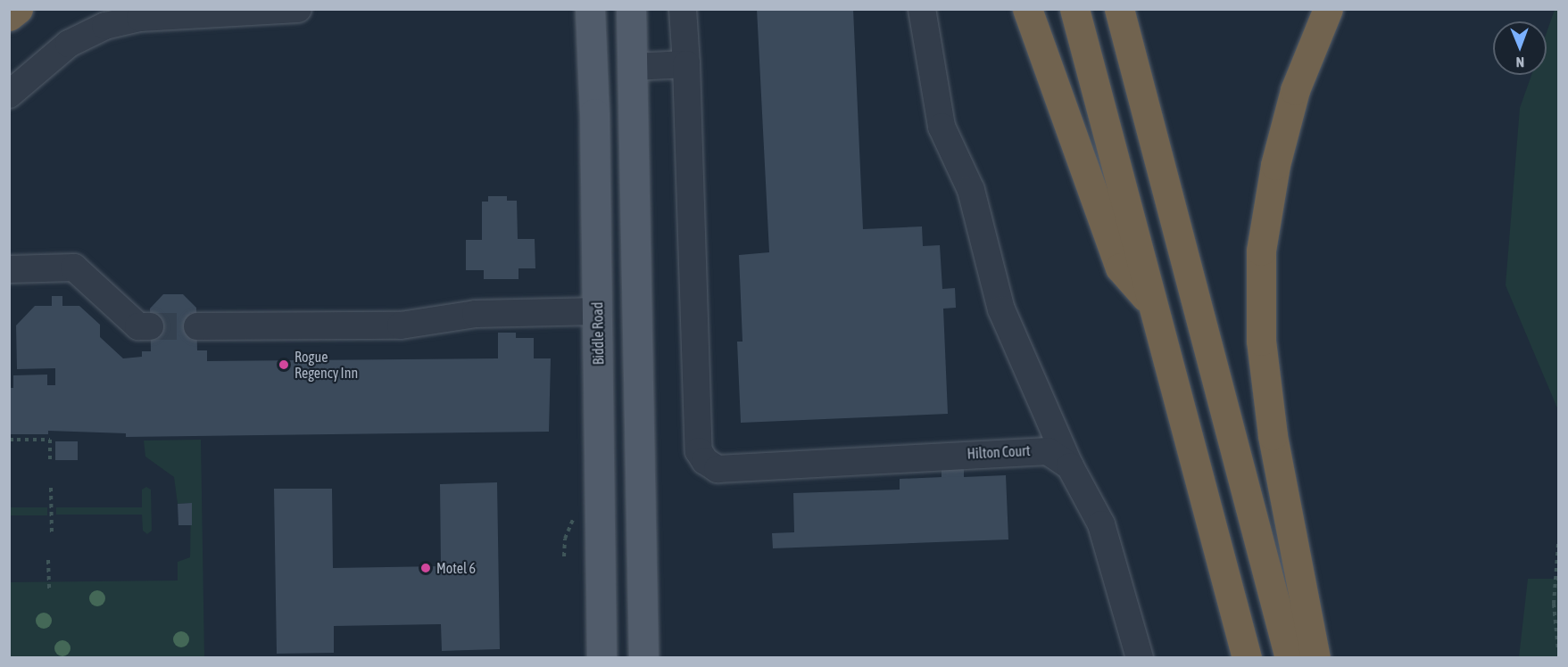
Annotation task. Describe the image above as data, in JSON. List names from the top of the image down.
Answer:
{
  "streets": {
    "main road": ["Biddle Road"],
    "street": ["Hilton Court"]
  },
  "places": ["Rogue Regency Inn", "Motel 6"],
  "north": "bottom"
}
